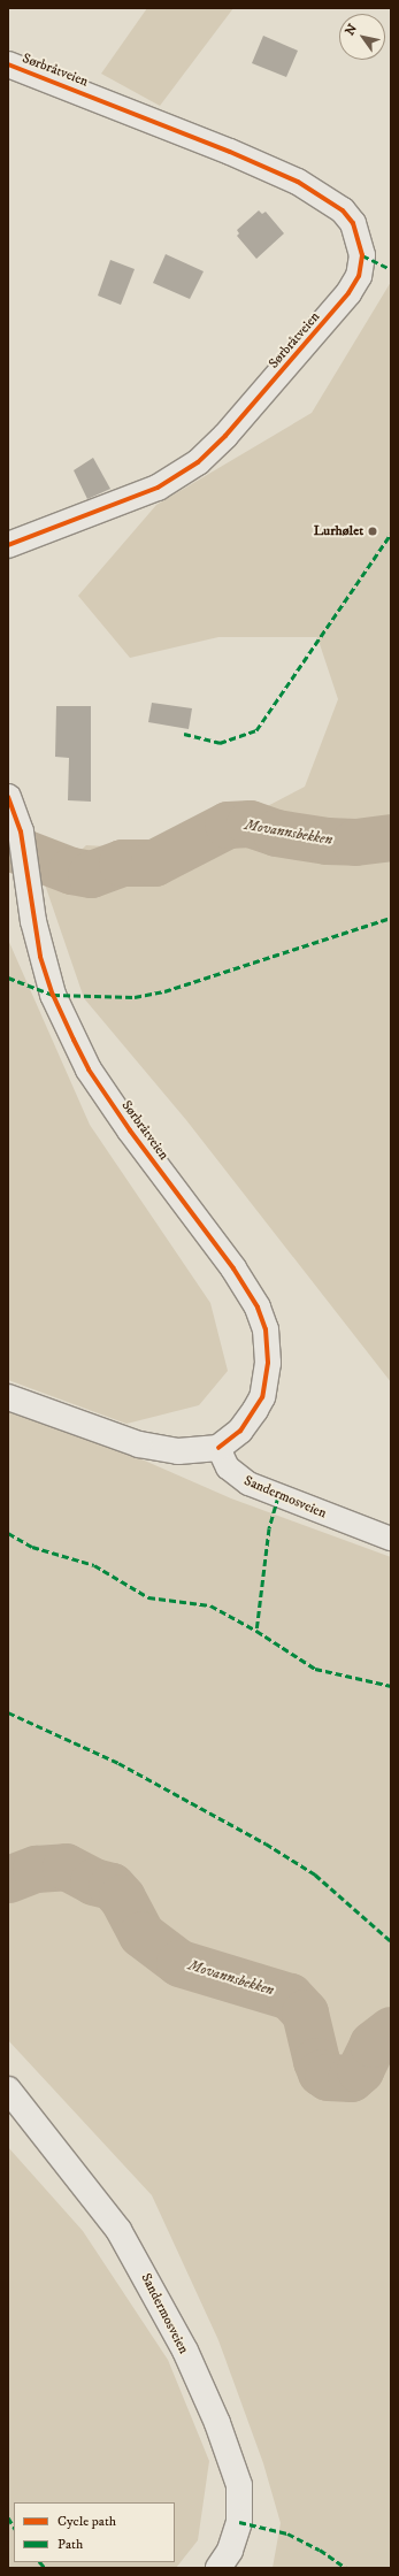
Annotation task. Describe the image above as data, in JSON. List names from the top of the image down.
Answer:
{
  "streets": {
    "street": ["Sørbråtveien", "Sandermosveien"]
  },
  "crossings": [
    ["Sørbråtveien", "Sandermosveien"]
  ],
  "water": ["Movannsbekken"],
  "places": ["Lurhølet"],
  "legend": ["Cycle path", "Path"],
  "north": "top left"
}
